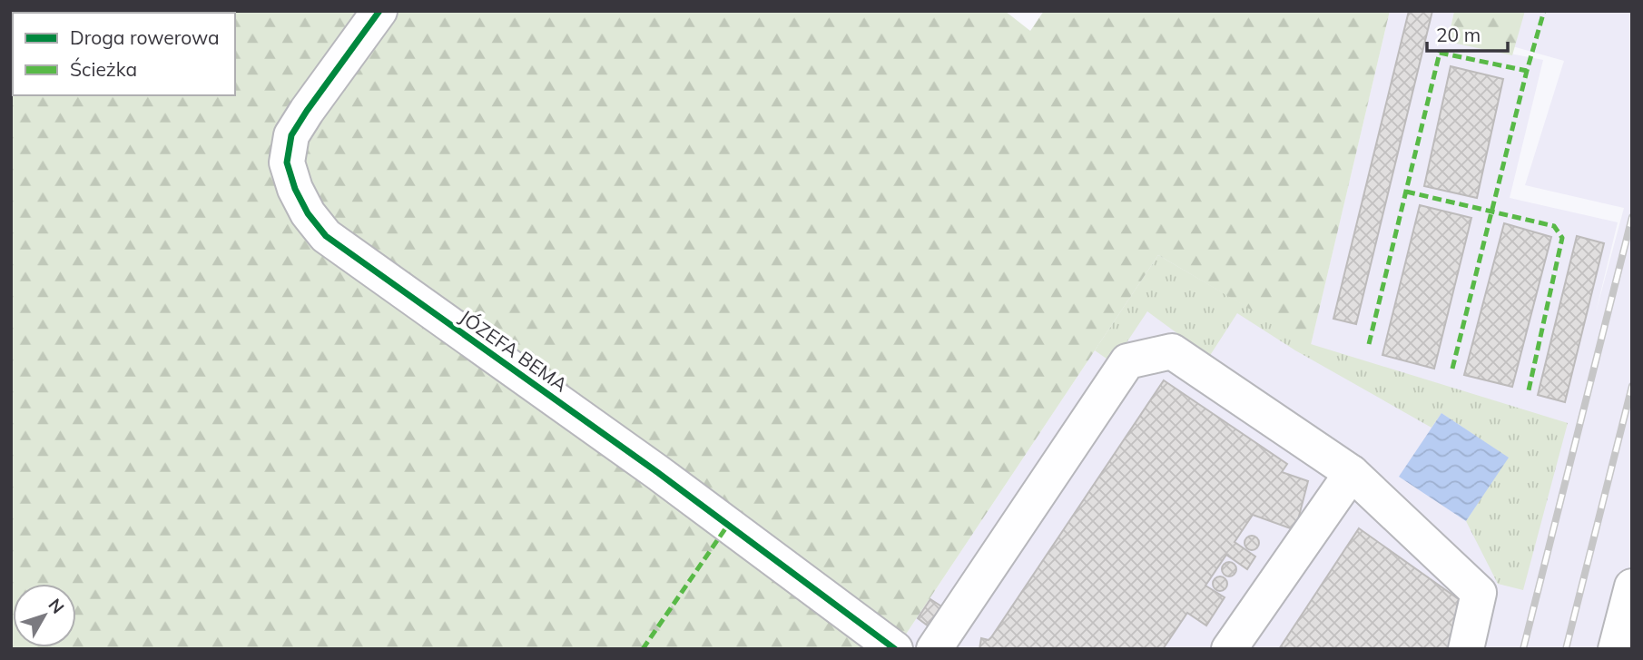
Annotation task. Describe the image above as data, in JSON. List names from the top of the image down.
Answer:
{
  "streets": {
    "street": ["JÓZEFA BEMA"]
  },
  "legend": ["Droga rowerowa", "Ścieżka"],
  "scale_bar": "20 m",
  "north": "top right"
}
